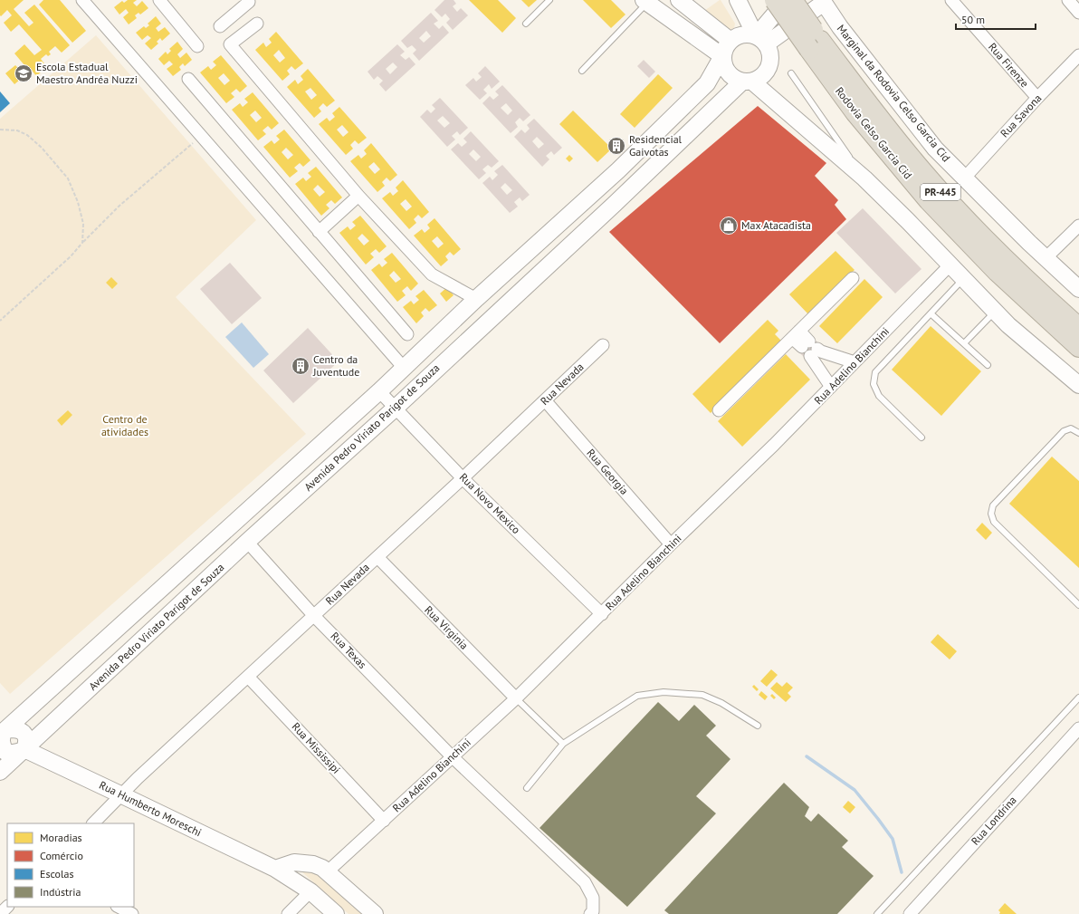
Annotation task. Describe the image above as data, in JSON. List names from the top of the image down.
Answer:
{
  "streets": {
    "highway": ["Rodovia Celso Garcia Cid", "PR-445"],
    "street": [
      "Rua Firenze",
      "Marginal da Rodovia Celso Garcia Cid",
      "Rua Savona",
      "Rua Adelino Bianchini",
      "Rua Nevada",
      "Avenida Pedro Viriato Parigot de Souza",
      "Rua Georgia",
      "Rua Novo Mexico",
      "Rua Virginia",
      "Rua Texas",
      "Rua Mississipi",
      "Rua Humberto Moreschi",
      "Rua Londrina"
    ]
  },
  "crossings": [
    ["Rua Firenze", "Rua Savona"],
    ["Marginal da Rodovia Celso Garcia Cid", "Rua Savona"],
    ["Rua Adelino Bianchini", "Rua Georgia"],
    ["Rua Adelino Bianchini", "Rua Novo Mexico"],
    ["Rua Adelino Bianchini", "Rua Virginia"],
    ["Rua Adelino Bianchini", "Rua Texas"],
    ["Rua Adelino Bianchini", "Rua Mississipi"],
    ["Rua Nevada", "Rua Georgia"],
    ["Rua Nevada", "Rua Novo Mexico"],
    ["Rua Nevada", "Rua Virginia"],
    ["Rua Nevada", "Rua Texas"],
    ["Rua Nevada", "Rua Mississipi"],
    ["Rua Nevada", "Rua Humberto Moreschi"],
    ["Avenida Pedro Viriato Parigot de Souza", "Rua Novo Mexico"],
    ["Avenida Pedro Viriato Parigot de Souza", "Rua Texas"],
    ["Avenida Pedro Viriato Parigot de Souza", "Rua Humberto Moreschi"]
  ],
  "parks": ["Centro de atividades"],
  "places": {
    "school or university": ["Escola Estadual Maestro Andréa Nuzzi"],
    "building": ["Residencial Gaivotas", "Centro da Juventude"],
    "shop": ["Max Atacadista"]
  },
  "legend": [
    "Moradias",
    "Comércio",
    "Escolas",
    "Indústria"
  ],
  "scale_bar": "50 m"
}
